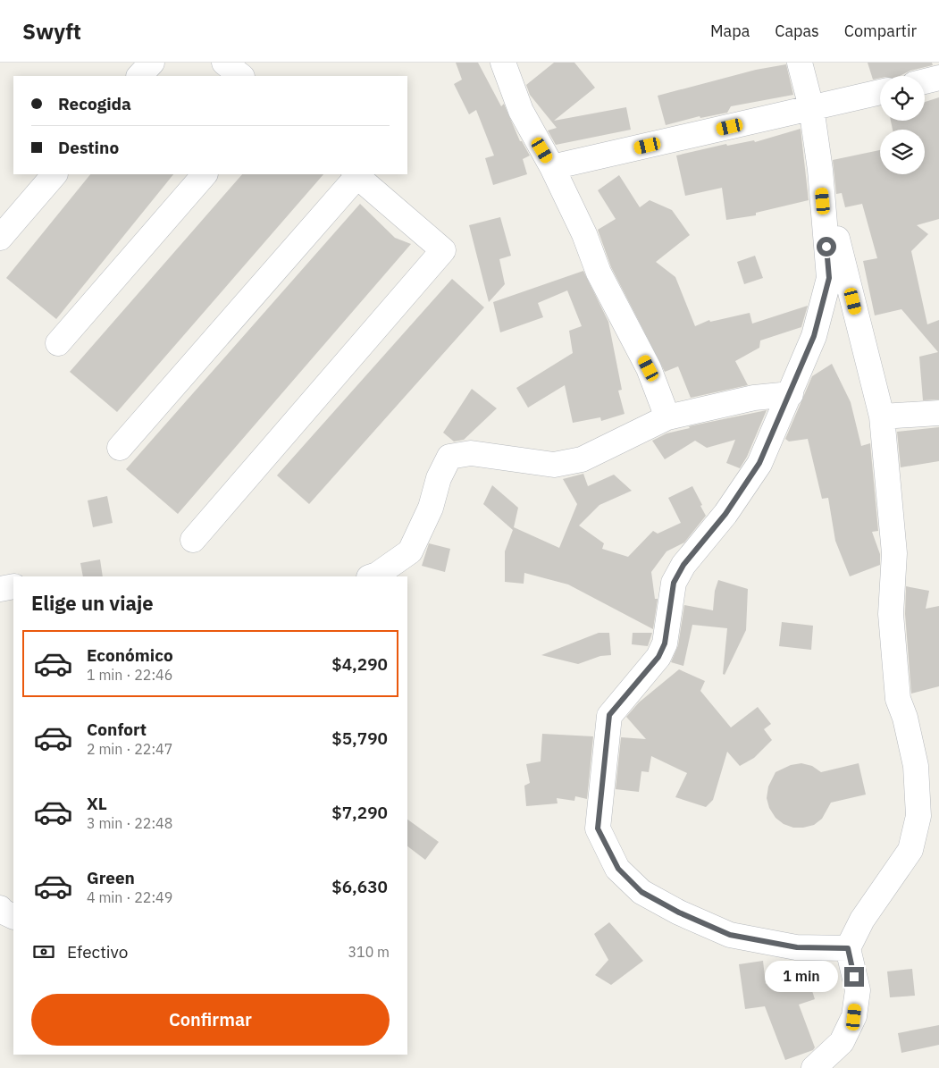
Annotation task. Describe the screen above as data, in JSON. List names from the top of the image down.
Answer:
{
  "page": {
    "header": "Swyft",
    "nav": ["Mapa", "Capas", "Compartir"],
    "banner": ["Recogida", "Destino"],
    "heading": "Elige un viaje",
    "list": [
      {
        "name": "Económico",
        "note": "1 min · 22:46",
        "value": "$4,290"
      },
      {
        "name": "Confort",
        "note": "2 min · 22:47",
        "value": "$5,790"
      },
      {
        "name": "XL",
        "note": "3 min · 22:48",
        "value": "$7,290"
      },
      {
        "name": "Green",
        "note": "4 min · 22:49",
        "value": "$6,630"
      }
    ],
    "pay": ["Efectivo", "310 m"],
    "bubble": "1 min",
    "buttons": "Confirmar"
  }
}
